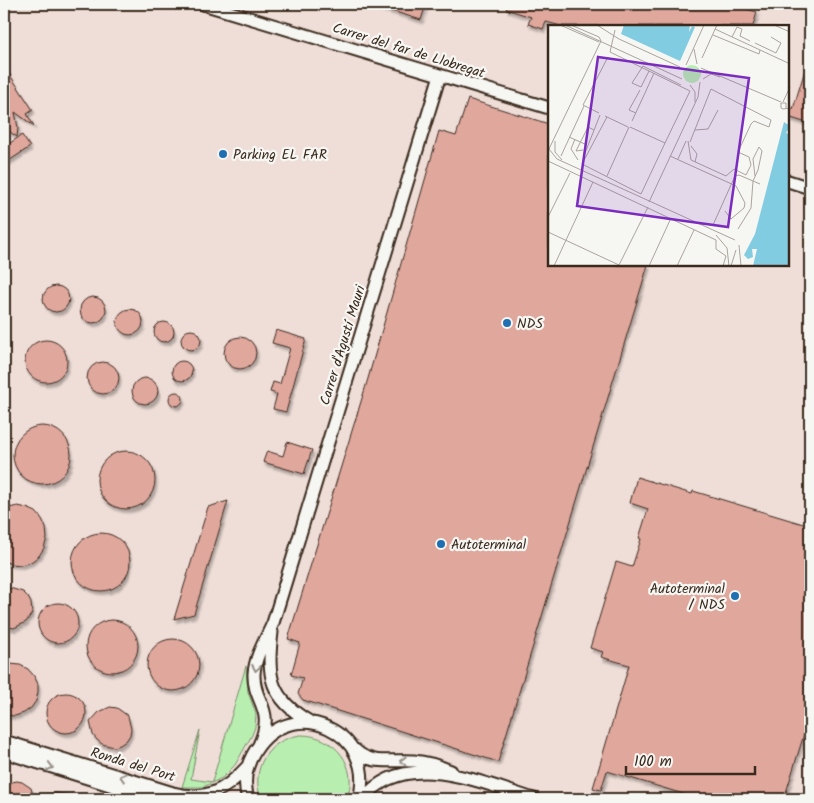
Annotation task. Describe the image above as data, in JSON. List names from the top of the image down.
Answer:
{
  "streets": {
    "street": ["Carrer del far de Llobregat", "Carrer d'Agustí Mauri", "Ronda del Port"]
  },
  "crossings": [
    ["Carrer del far de Llobregat", "Carrer d'Agustí Mauri"]
  ],
  "places": [
    "Parking EL FAR",
    "NDS",
    "Autoterminal",
    "Autoterminal / NDS"
  ],
  "scale_bar": "100 m"
}
